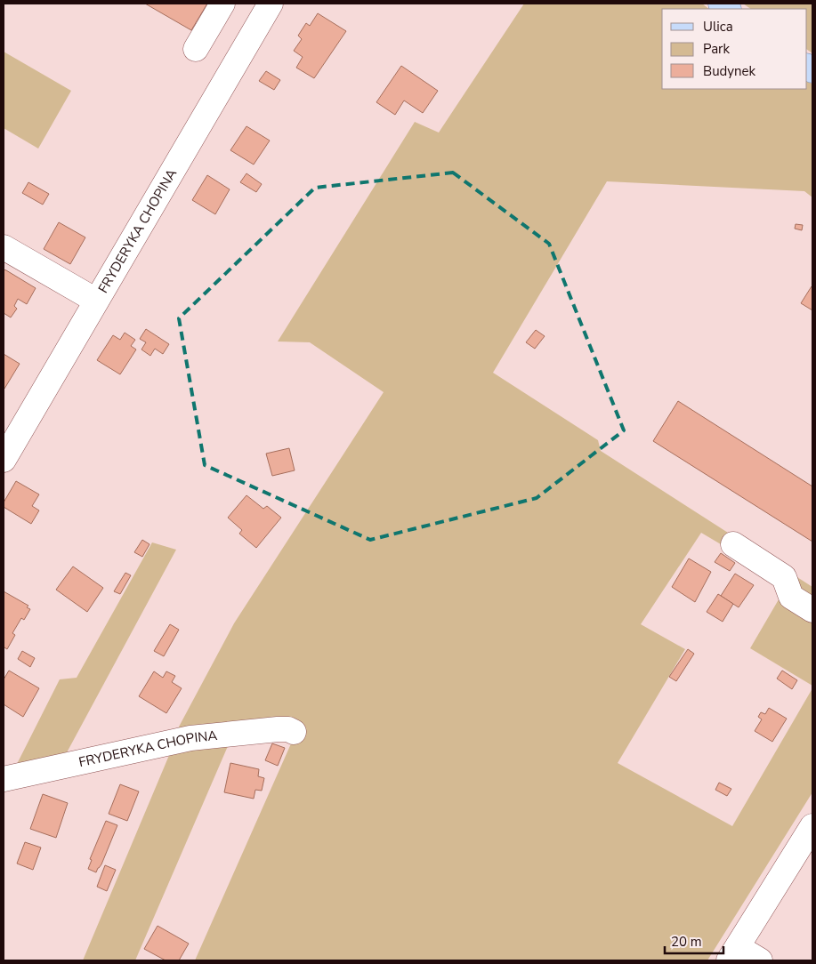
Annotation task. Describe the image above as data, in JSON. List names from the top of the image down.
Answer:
{
  "streets": {
    "street": ["FRYDERYKA CHOPINA"]
  },
  "legend": ["Ulica", "Park", "Budynek"],
  "scale_bar": "20 m"
}
